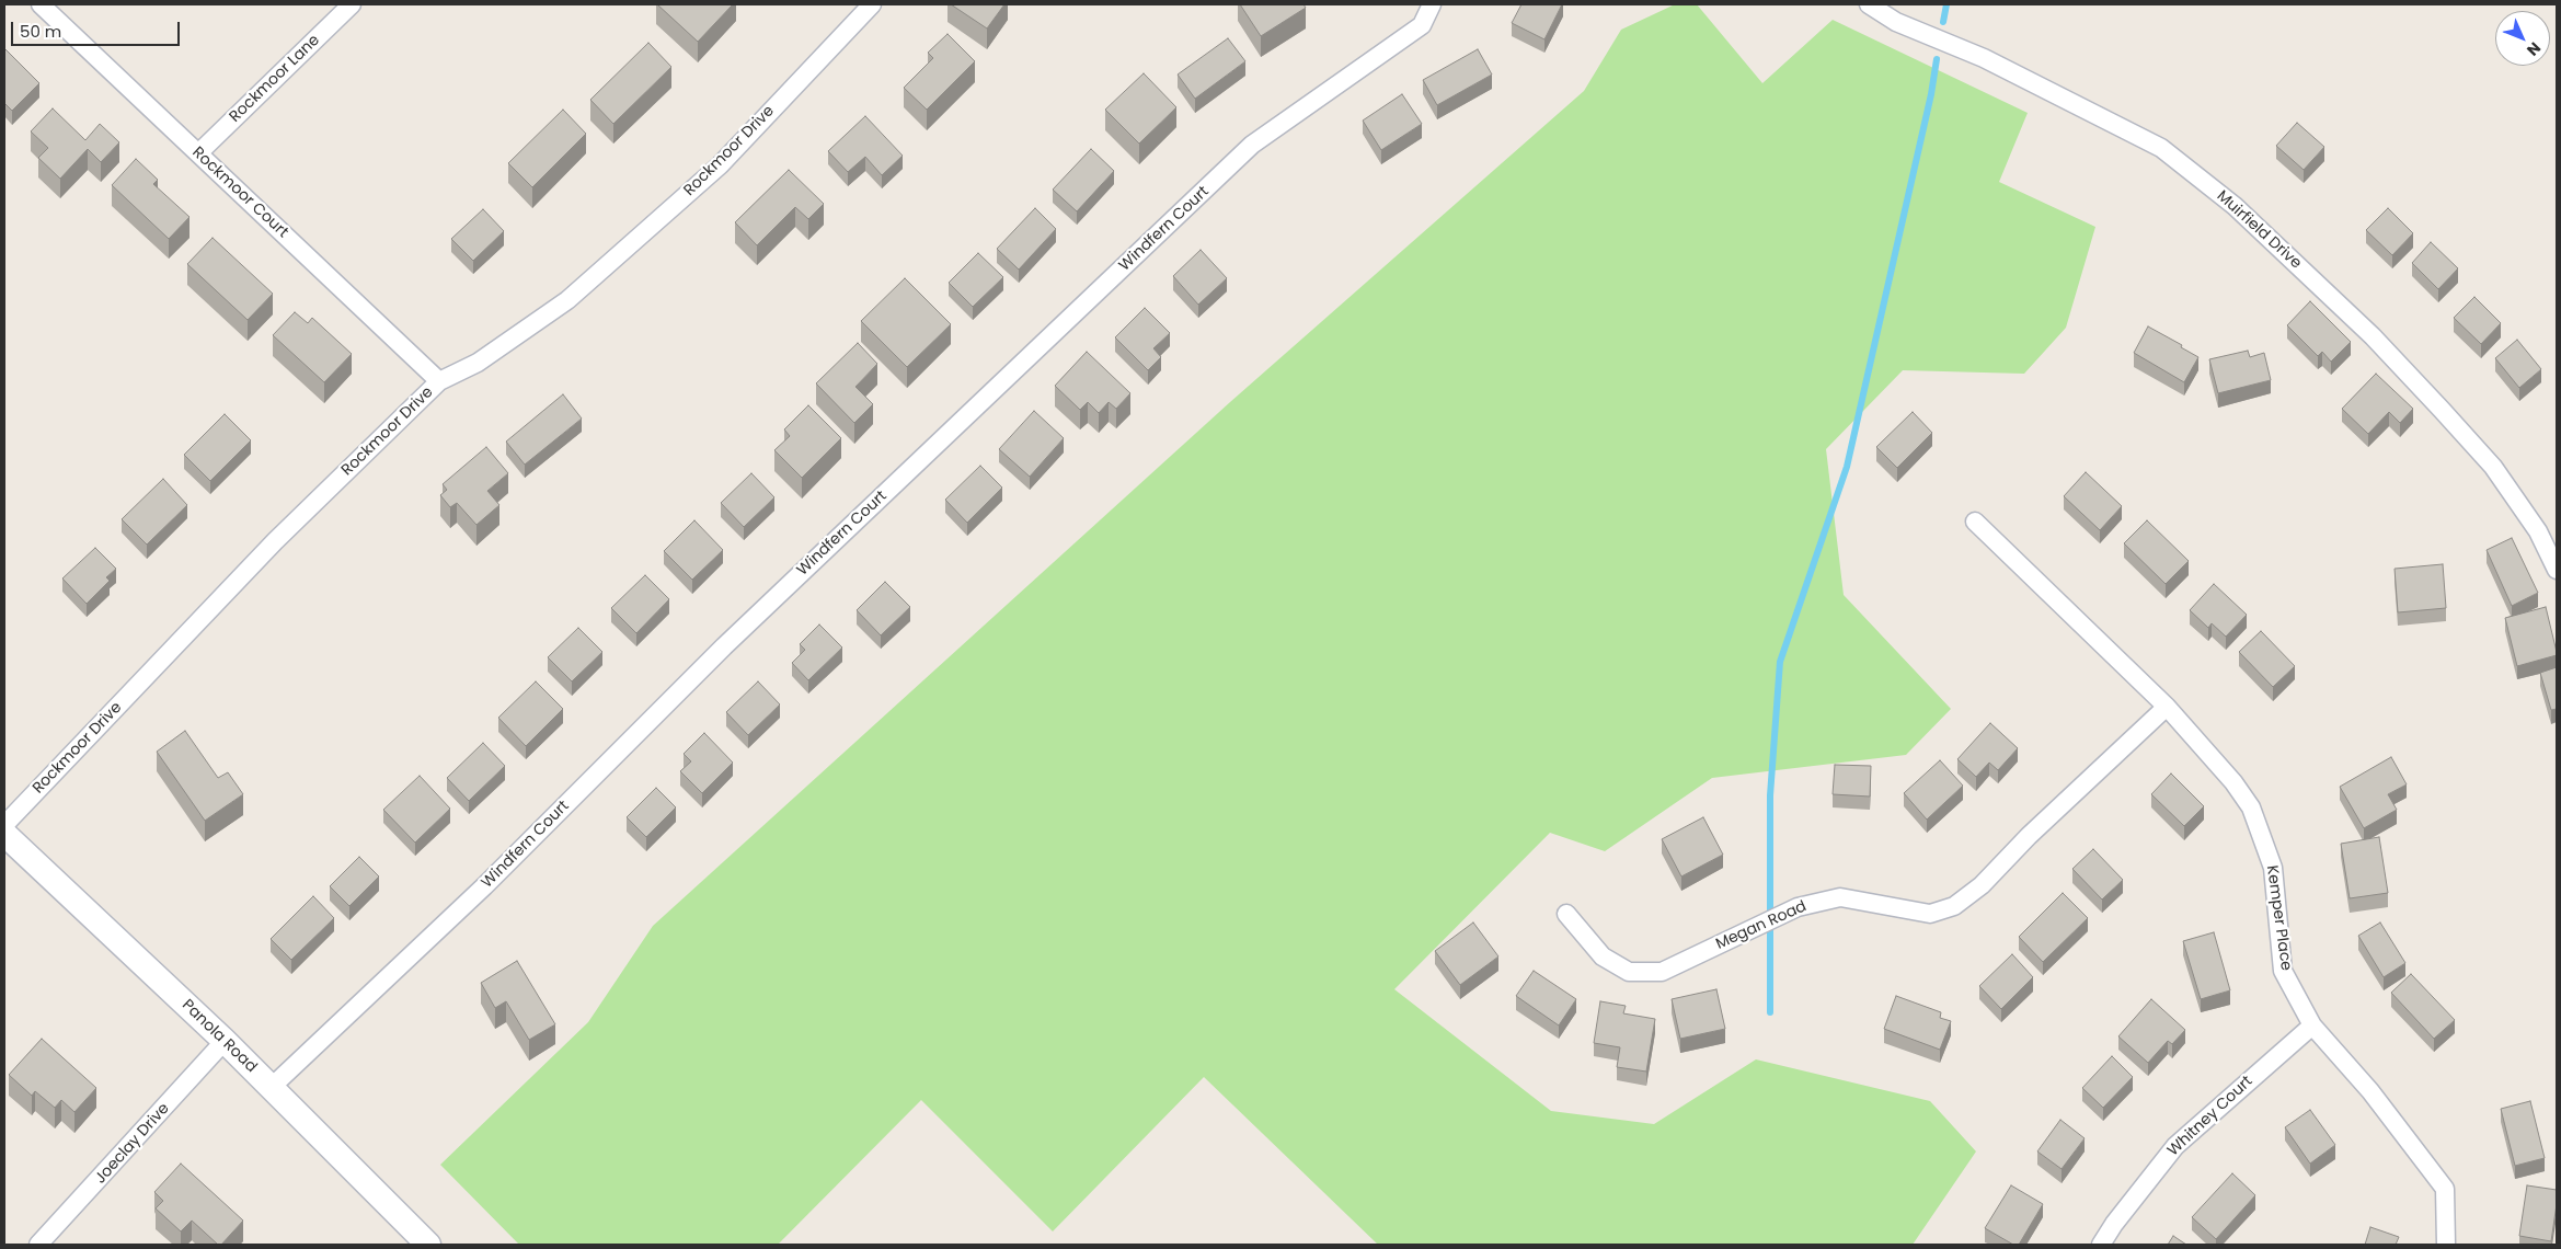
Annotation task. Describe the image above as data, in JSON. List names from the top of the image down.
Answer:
{
  "streets": {
    "main road": ["Panola Road"],
    "street": [
      "Rockmoor Lane",
      "Rockmoor Drive",
      "Rockmoor Court",
      "Windfern Court",
      "Muirfield Drive",
      "Kemper Place",
      "Megan Road",
      "Whitney Court",
      "Joeclay Drive"
    ]
  },
  "crossings": [
    ["Rockmoor Lane", "Rockmoor Court"],
    ["Rockmoor Drive", "Rockmoor Court"],
    ["Windfern Court", "Panola Road"],
    ["Kemper Place", "Megan Road"],
    ["Kemper Place", "Whitney Court"],
    ["Panola Road", "Joeclay Drive"]
  ],
  "scale_bar": "50 m",
  "north": "bottom right"
}
